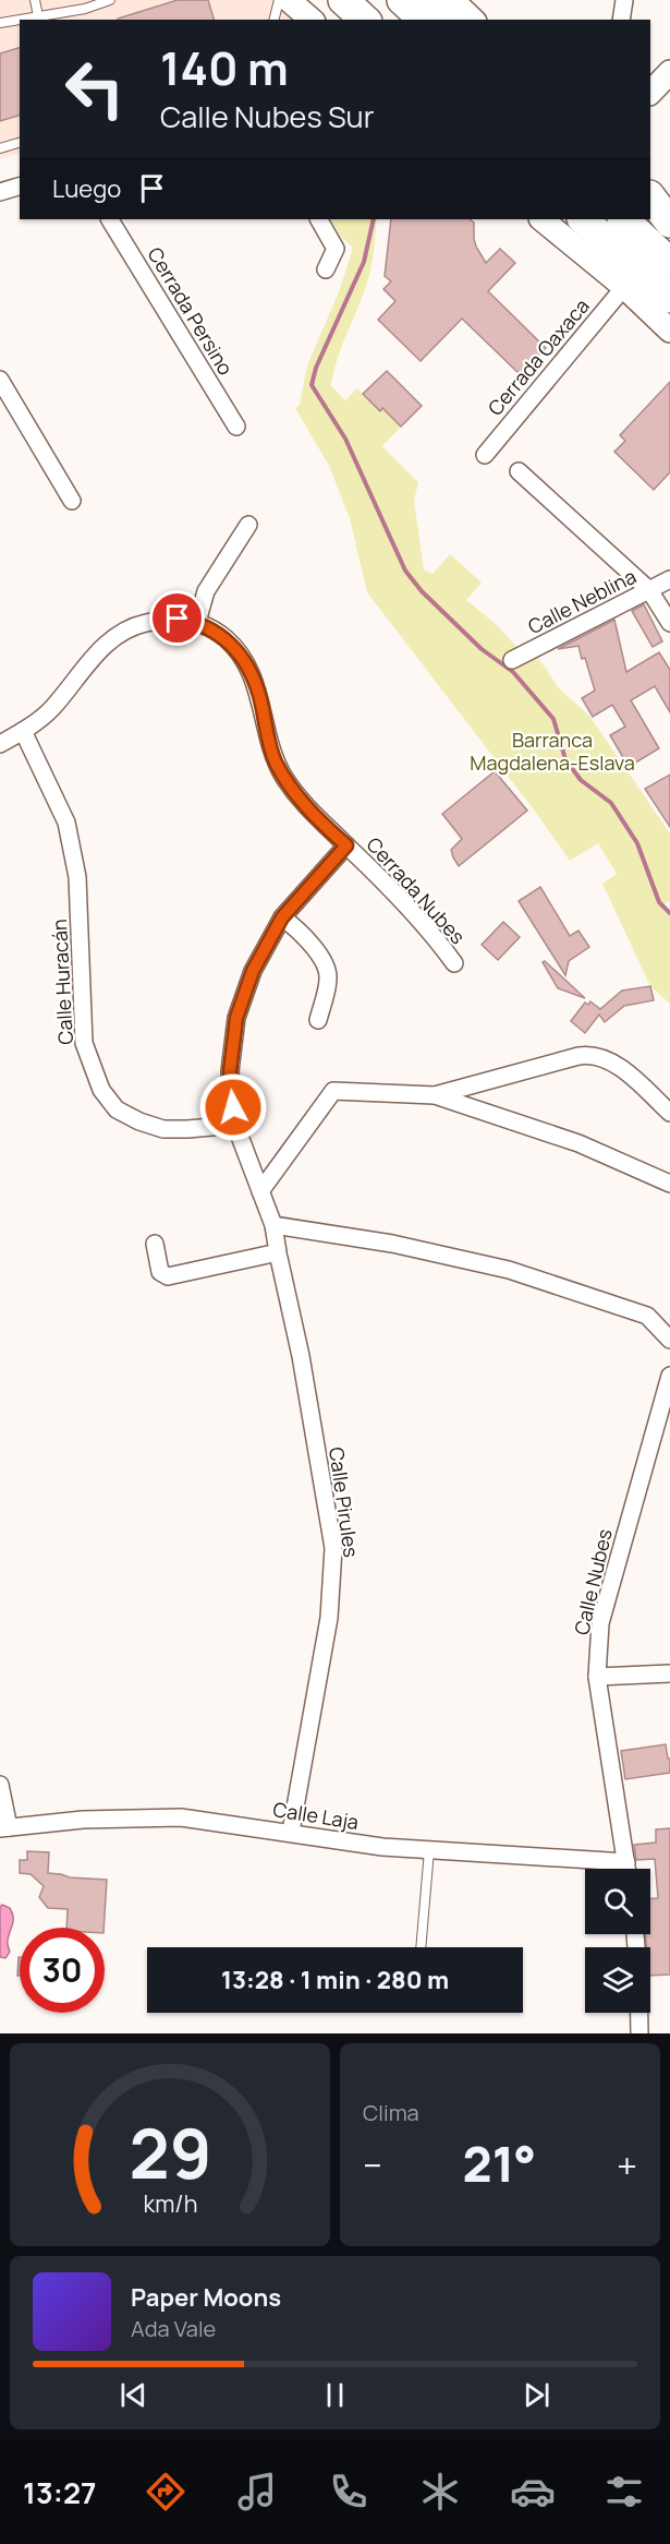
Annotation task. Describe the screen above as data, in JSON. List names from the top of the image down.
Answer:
{
  "streets": {
    "street": [
      "Cerrada Persino",
      "Cerrada Oaxaca",
      "Calle Neblina",
      "Cerrada Nubes",
      "Calle Huracán",
      "Calle Pirules",
      "Calle Nubes",
      "Calle Laja"
    ]
  },
  "crossings": [
    ["Cerrada Nubes", "Calle Pirules"],
    ["Calle Huracán", "Calle Pirules"],
    ["Calle Pirules", "Calle Laja"],
    ["Calle Nubes", "Calle Laja"]
  ],
  "parks": ["Barranca Magdalena-Eslava"],
  "page": {
    "turn": ["140 m", "Calle Nubes Sur"],
    "then": "Luego",
    "limit": "30",
    "trip": "13:28 · 1 min · 280 m",
    "tile": "Clima",
    "heat": ["−", "21°", "+"],
    "song": ["Paper Moons", "Ada Vale"],
    "tabs": "13:27",
    "gauge": ["29", "km/h"]
  }
}
